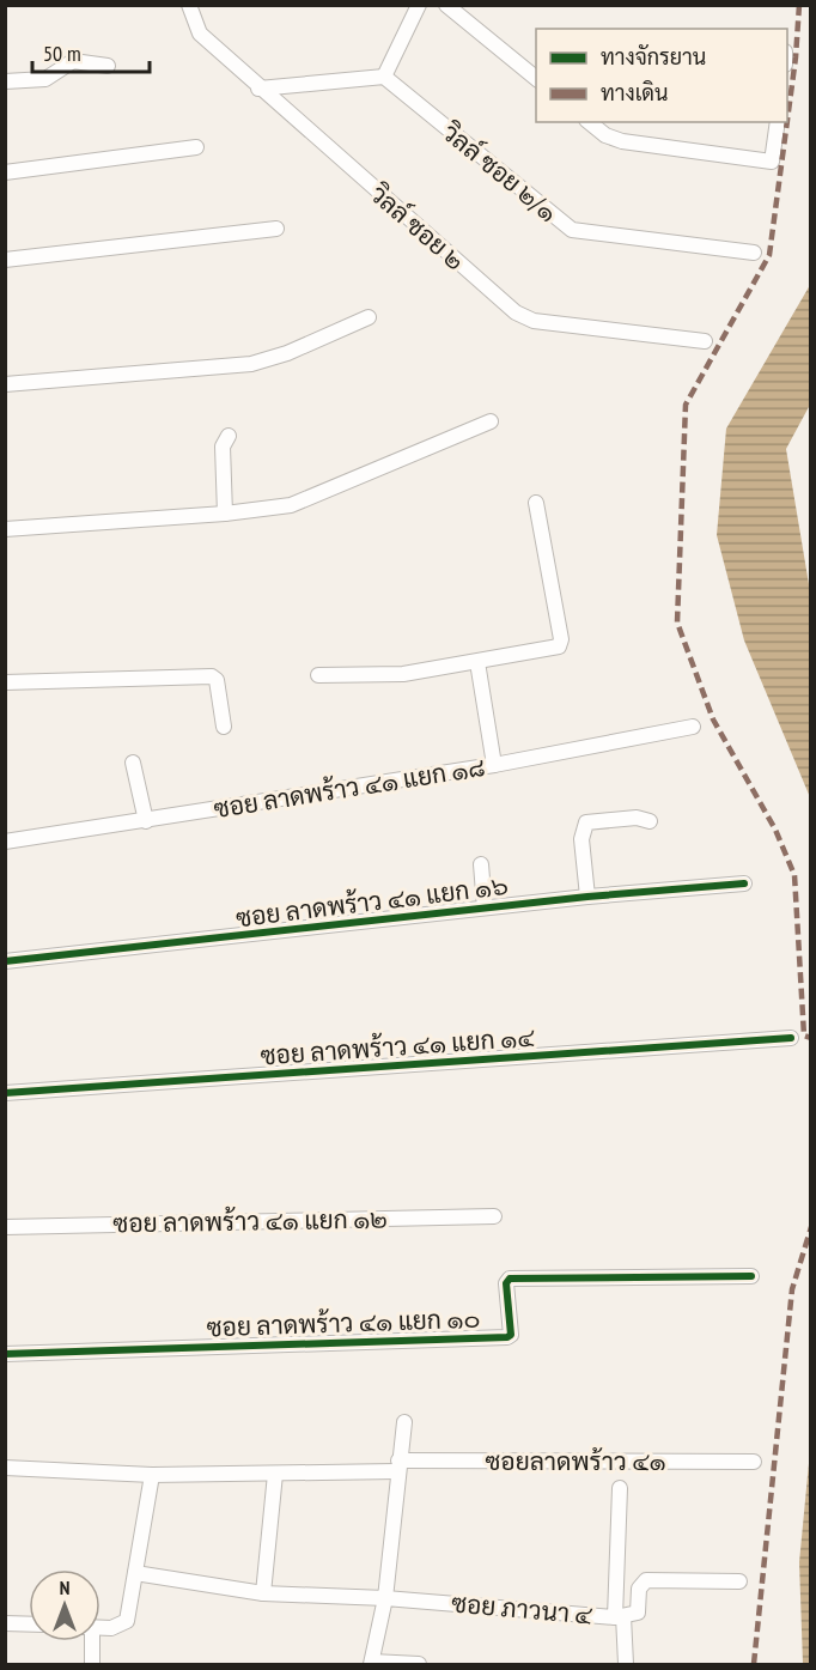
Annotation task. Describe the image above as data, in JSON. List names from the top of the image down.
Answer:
{
  "streets": {
    "street": [
      "วิลล์ ซอย ๒/๑",
      "วิลล์ ซอย ๒",
      "ซอย ลาดพร้าว ๔๑ แยก ๑๘",
      "ซอย ลาดพร้าว ๔๑ แยก ๑๖",
      "ซอย ลาดพร้าว ๔๑ แยก ๑๔",
      "ซอย ลาดพร้าว ๔๑ แยก ๑๒",
      "ซอย ลาดพร้าว ๔๑ แยก ๑๐",
      "ซอยลาดพร้าว ๔๑",
      "ซอย ภาวนา ๔"
    ]
  },
  "legend": ["ทางจักรยาน", "ทางเดิน"],
  "scale_bar": "50 m",
  "north": "top"
}
